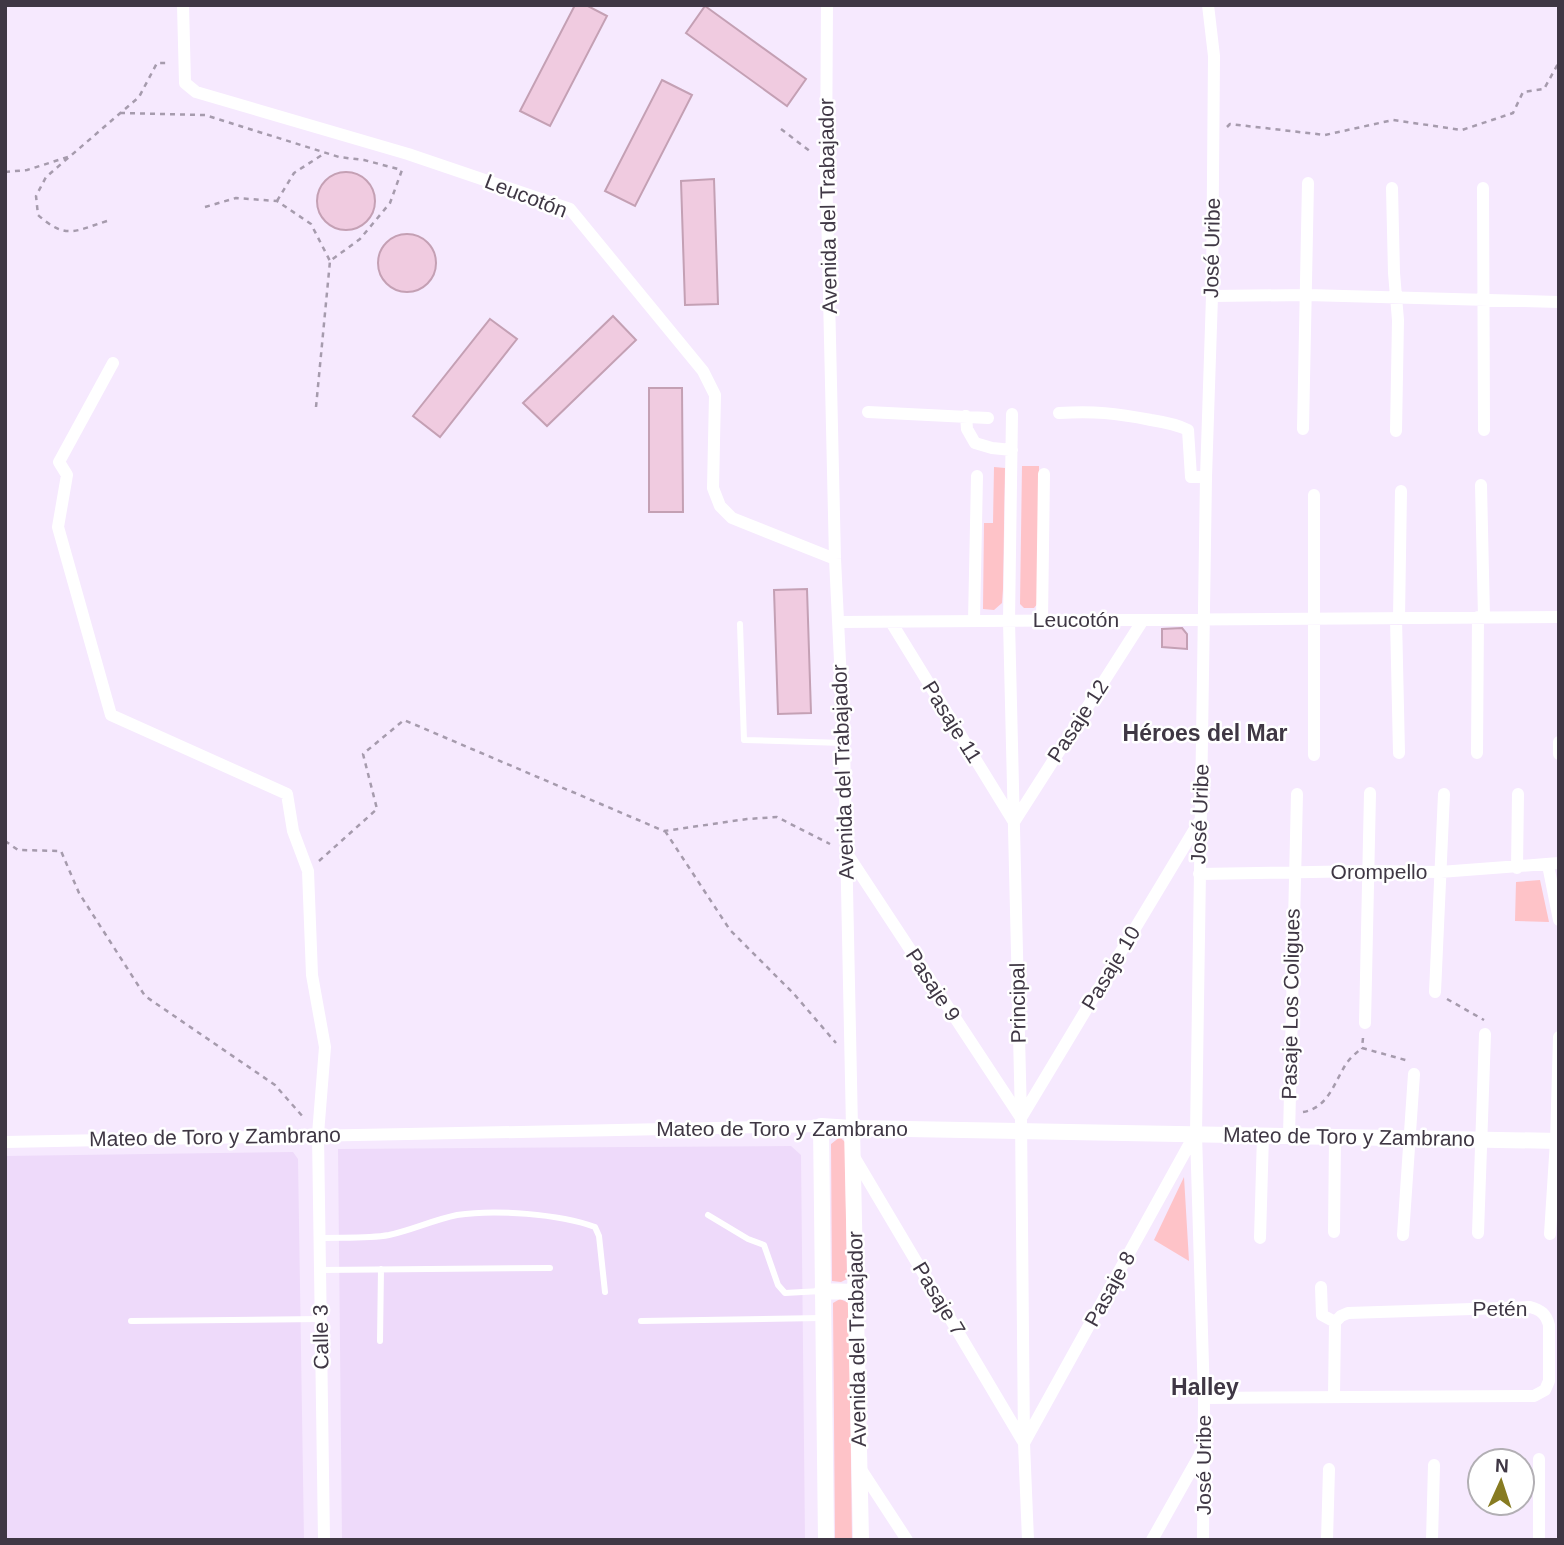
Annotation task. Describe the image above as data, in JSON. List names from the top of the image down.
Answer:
{
  "streets": {
    "street": [
      "Leucotón",
      "Avenida del Trabajador",
      "José Uribe",
      "Pasaje 12",
      "Pasaje 11",
      "Orompello",
      "Pasaje 10",
      "Pasaje 9",
      "Principal",
      "Pasaje Los Coligues",
      "Mateo de Toro y Zambrano",
      "Pasaje 8",
      "Pasaje 7",
      "Petén",
      "Calle 3"
    ]
  },
  "crossings": [
    ["Leucotón", "Avenida del Trabajador"],
    ["Leucotón", "José Uribe"],
    ["Leucotón", "Pasaje 12"],
    ["Leucotón", "Pasaje 11"],
    ["Leucotón", "Principal"],
    ["Avenida del Trabajador", "Pasaje 9"],
    ["Avenida del Trabajador", "Mateo de Toro y Zambrano"],
    ["Avenida del Trabajador", "Pasaje 7"],
    ["José Uribe", "Orompello"],
    ["José Uribe", "Pasaje 10"],
    ["José Uribe", "Mateo de Toro y Zambrano"],
    ["José Uribe", "Pasaje 8"],
    ["José Uribe", "Petén"],
    ["Pasaje 12", "Pasaje 11"],
    ["Pasaje 12", "Principal"],
    ["Pasaje 11", "Principal"],
    ["Orompello", "Pasaje Los Coligues"],
    ["Pasaje 10", "Pasaje 9"],
    ["Pasaje 10", "Principal"],
    ["Pasaje 10", "Mateo de Toro y Zambrano"],
    ["Pasaje 9", "Principal"],
    ["Pasaje 9", "Mateo de Toro y Zambrano"],
    ["Principal", "Mateo de Toro y Zambrano"],
    ["Principal", "Pasaje 8"],
    ["Principal", "Pasaje 7"],
    ["Pasaje Los Coligues", "Mateo de Toro y Zambrano"],
    ["Mateo de Toro y Zambrano", "Pasaje 8"],
    ["Mateo de Toro y Zambrano", "Calle 3"],
    ["Pasaje 8", "Pasaje 7"]
  ],
  "districts": ["Héroes del Mar", "Halley"],
  "north": "top"
}
